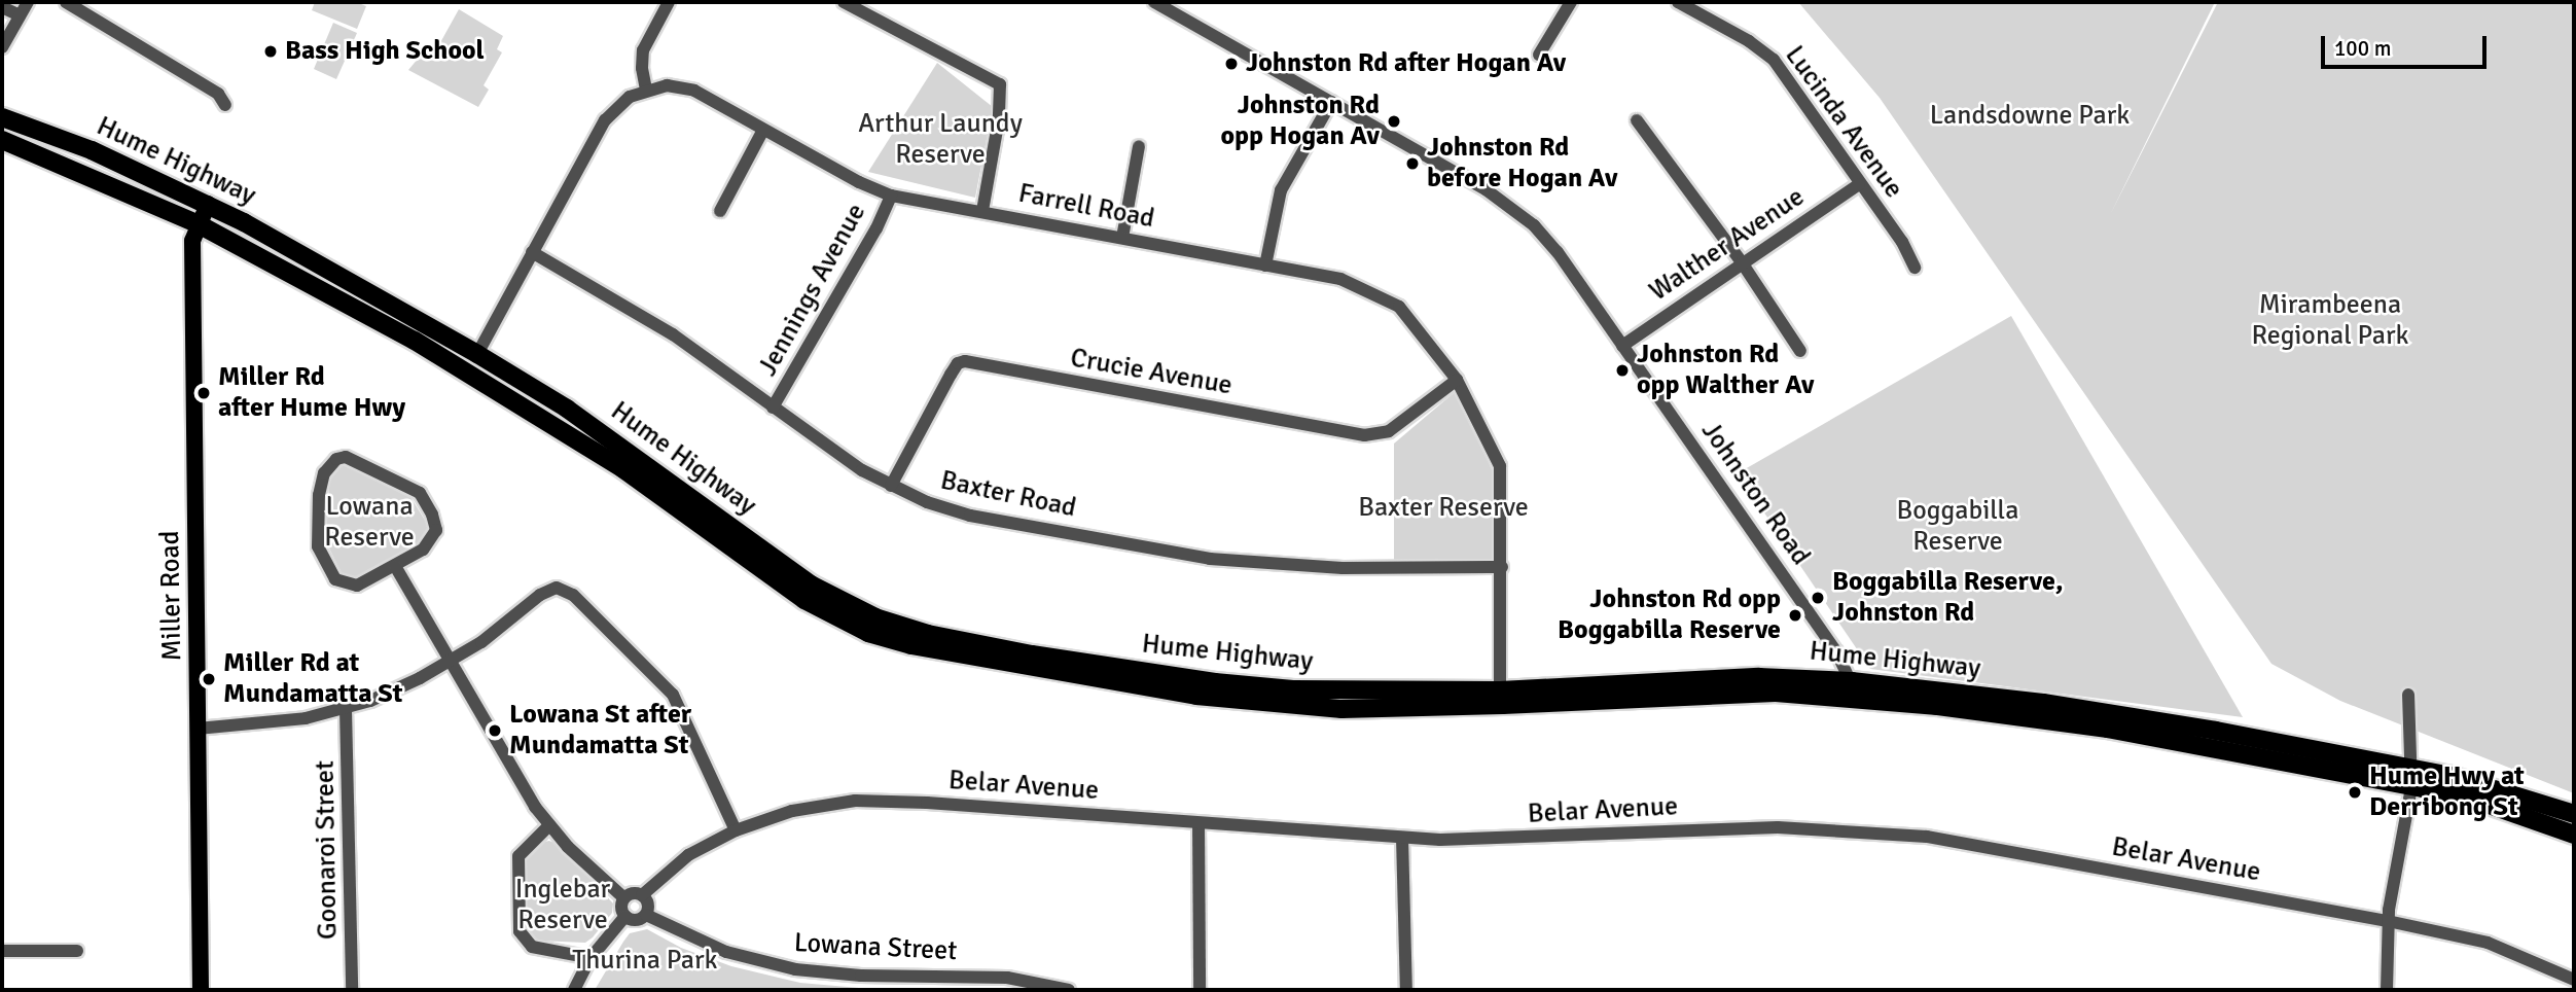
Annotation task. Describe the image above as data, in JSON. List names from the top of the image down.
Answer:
{
  "streets": {
    "highway": ["Hume Highway"],
    "main road": ["Miller Road"],
    "street": [
      "Lucinda Avenue",
      "Farrell Road",
      "Walther Avenue",
      "Jennings Avenue",
      "Crucie Avenue",
      "Johnston Road",
      "Baxter Road",
      "Belar Avenue",
      "Goonaroi Street",
      "Lowana Street"
    ]
  },
  "crossings": [
    ["Lucinda Avenue", "Walther Avenue"],
    ["Hume Highway", "Farrell Road"],
    ["Hume Highway", "Johnston Road"],
    ["Hume Highway", "Miller Road"],
    ["Farrell Road", "Jennings Avenue"],
    ["Farrell Road", "Crucie Avenue"],
    ["Farrell Road", "Baxter Road"],
    ["Walther Avenue", "Johnston Road"],
    ["Jennings Avenue", "Baxter Road"],
    ["Crucie Avenue", "Baxter Road"],
    ["Belar Avenue", "Lowana Street"]
  ],
  "parks": [
    "Landsdowne Park",
    "Arthur Laundy Reserve",
    "Mirambeena Regional Park",
    "Lowana Reserve",
    "Baxter Reserve",
    "Boggabilla Reserve",
    "Inglebar Reserve",
    "Thurina Park"
  ],
  "places": [
    "Bass High School",
    "Johnston Rd after Hogan Av",
    "Johnston Rd opp Hogan Av",
    "Johnston Rd before Hogan Av",
    "Johnston Rd opp Walther Av",
    "Miller Rd after Hume Hwy",
    "Boggabilla Reserve, Johnston Rd",
    "Johnston Rd opp Boggabilla Reserve",
    "Miller Rd at Mundamatta St",
    "Lowana St after Mundamatta St",
    "Hume Hwy at Derribong St"
  ],
  "scale_bar": "100 m"
}
